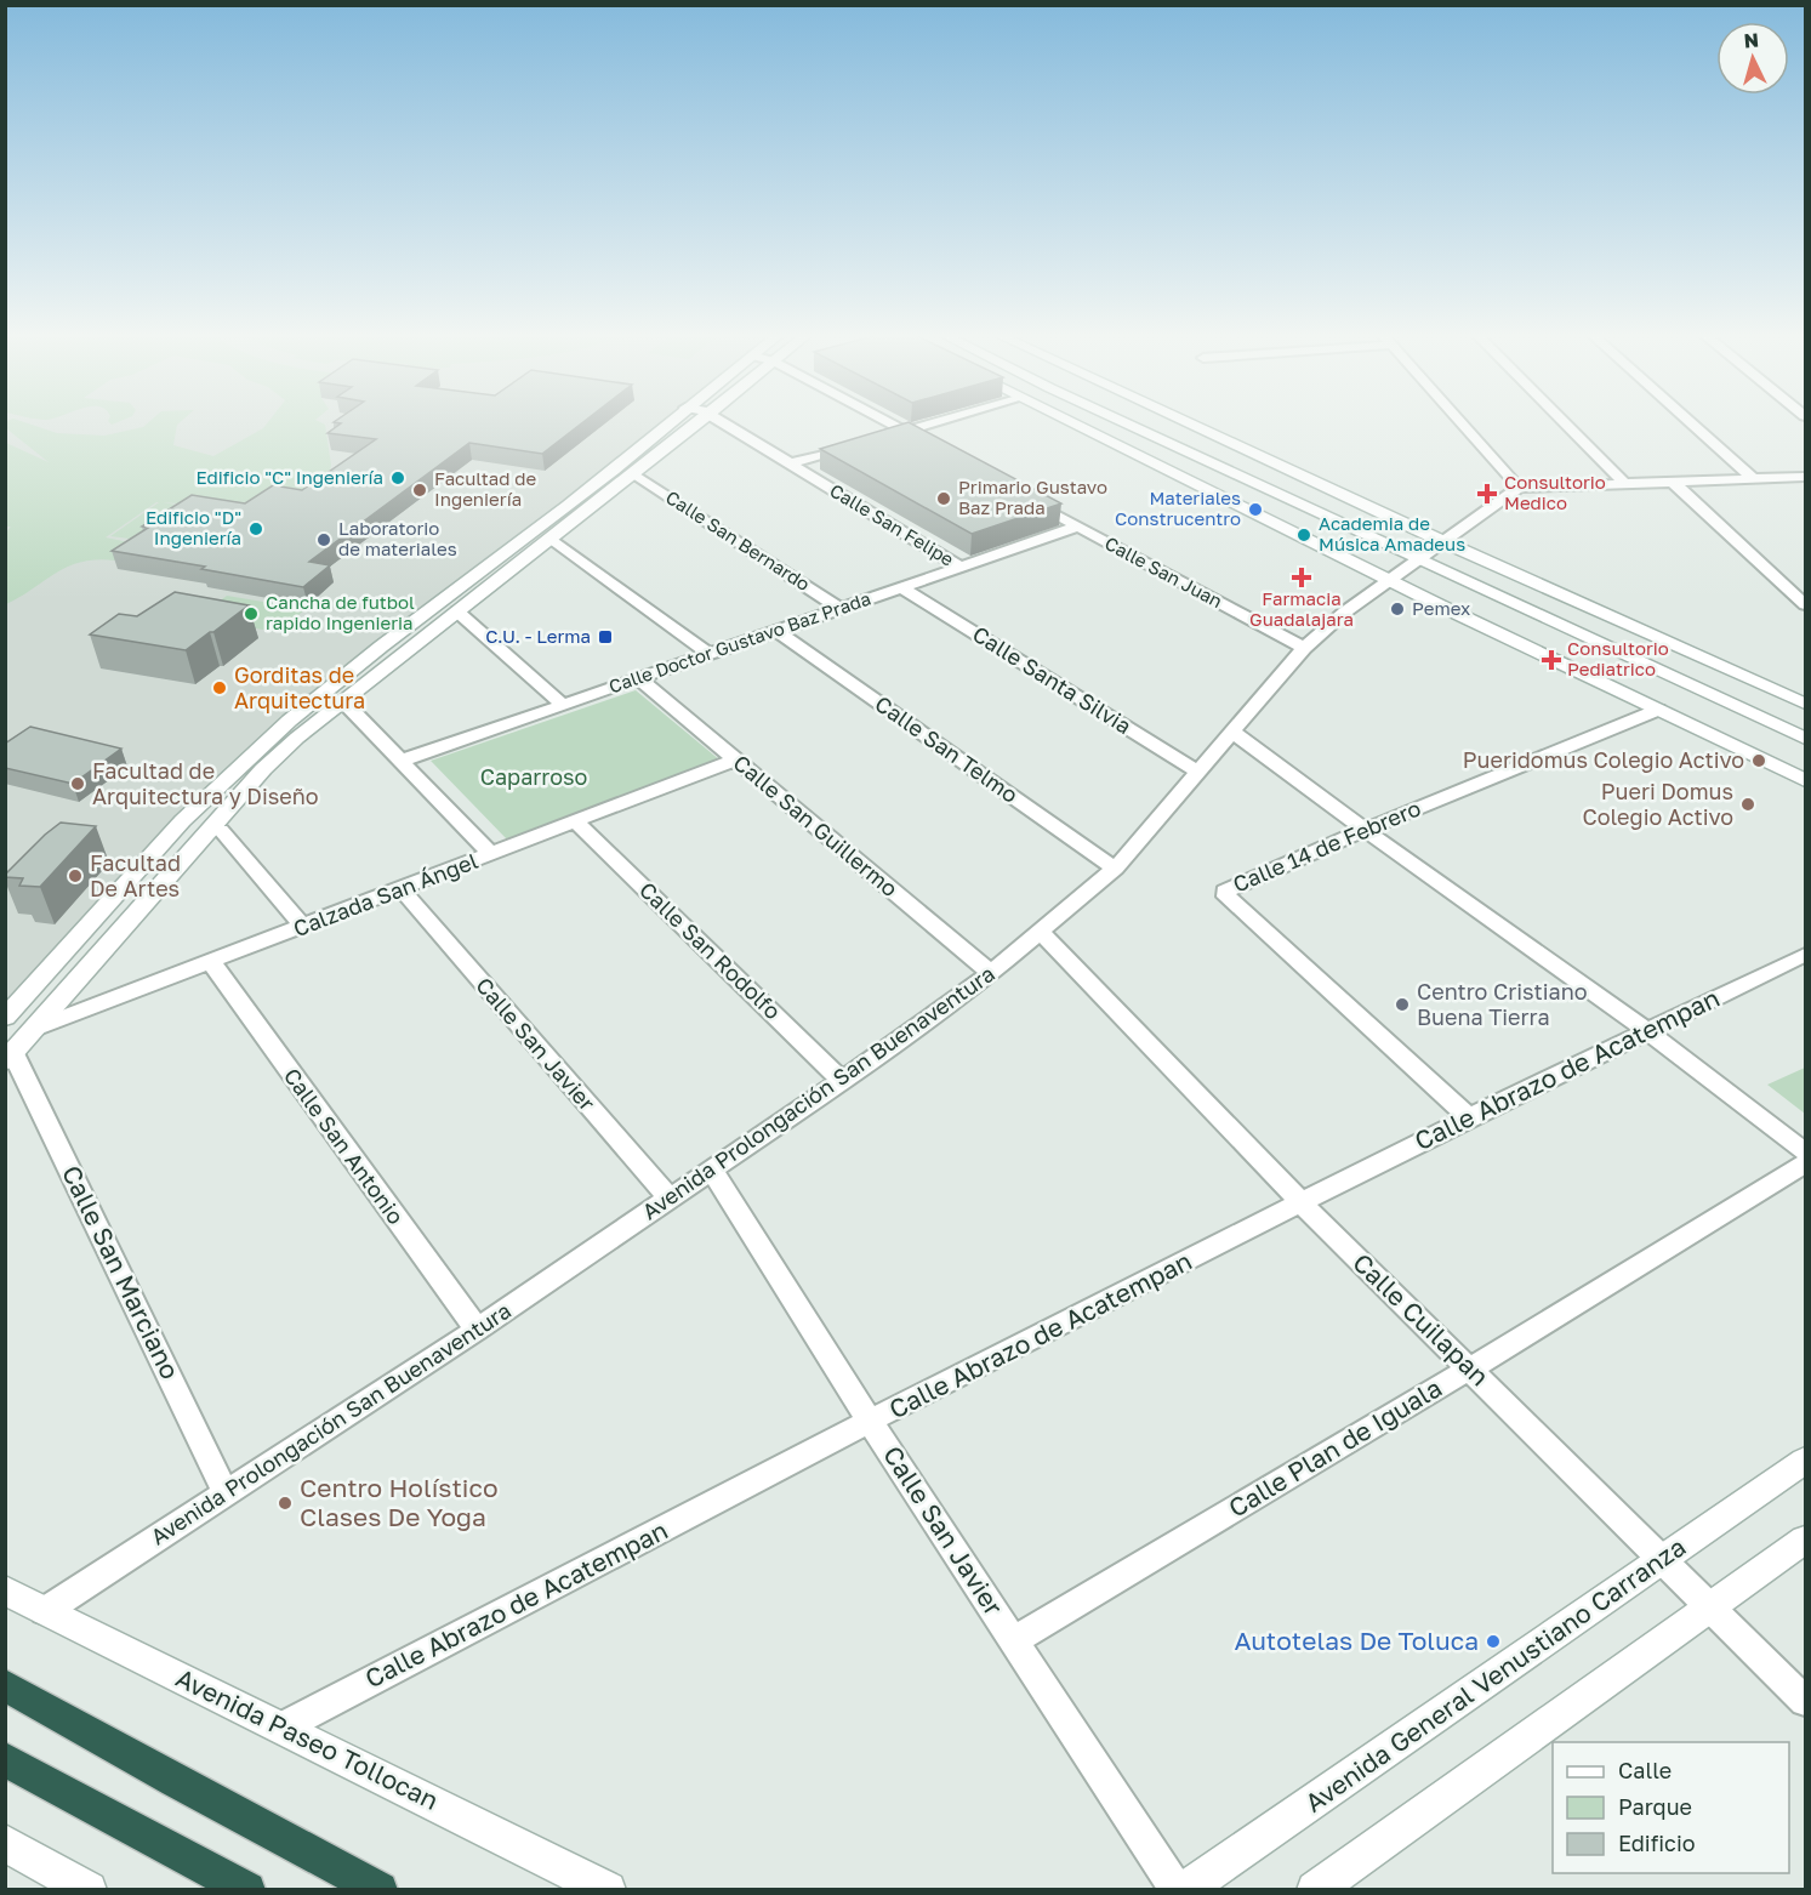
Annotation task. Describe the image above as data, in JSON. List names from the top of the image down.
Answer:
{
  "streets": {
    "main road": ["Avenida General Venustiano Carranza", "Avenida Paseo Tollocan"],
    "street": [
      "Calle San Felipe",
      "Calle San Bernardo",
      "Calle San Juan",
      "Calle Doctor Gustavo Baz Prada",
      "Calle Santa Silvia",
      "Calle San Telmo",
      "Calle San Guillermo",
      "Calle 14 de Febrero",
      "Calzada San Ángel",
      "Calle San Rodolfo",
      "Calle San Javier",
      "Calle Abrazo de Acatempan",
      "Avenida Prolongación San Buenaventura",
      "Calle San Antonio",
      "Calle San Marciano",
      "Calle Cuilapan",
      "Calle Plan de Iguala"
    ]
  },
  "crossings": [
    ["Calle San Felipe", "Calle Doctor Gustavo Baz Prada"],
    ["Calle San Bernardo", "Calle Doctor Gustavo Baz Prada"],
    ["Calle San Juan", "Calle Doctor Gustavo Baz Prada"],
    ["Calle San Juan", "Avenida Prolongación San Buenaventura"],
    ["Calle Doctor Gustavo Baz Prada", "Calle Santa Silvia"],
    ["Calle Doctor Gustavo Baz Prada", "Calle San Telmo"],
    ["Calle Doctor Gustavo Baz Prada", "Calle San Guillermo"],
    ["Calle Santa Silvia", "Avenida Prolongación San Buenaventura"],
    ["Calle San Telmo", "Avenida Prolongación San Buenaventura"],
    ["Calle San Guillermo", "Calzada San Ángel"],
    ["Calle San Guillermo", "Avenida Prolongación San Buenaventura"],
    ["Calle 14 de Febrero", "Calle Abrazo de Acatempan"],
    ["Calzada San Ángel", "Calle San Rodolfo"],
    ["Calzada San Ángel", "Calle San Javier"],
    ["Calzada San Ángel", "Calle San Antonio"],
    ["Calle San Rodolfo", "Avenida Prolongación San Buenaventura"],
    ["Calle San Javier", "Calle Abrazo de Acatempan"],
    ["Calle San Javier", "Avenida Prolongación San Buenaventura"],
    ["Calle San Javier", "Calle Plan de Iguala"],
    ["Calle Abrazo de Acatempan", "Calle Cuilapan"],
    ["Calle Abrazo de Acatempan", "Avenida Paseo Tollocan"],
    ["Avenida Prolongación San Buenaventura", "Calle San Antonio"],
    ["Avenida Prolongación San Buenaventura", "Calle San Marciano"],
    ["Avenida Prolongación San Buenaventura", "Calle Cuilapan"],
    ["Avenida Prolongación San Buenaventura", "Avenida Paseo Tollocan"],
    ["Calle Cuilapan", "Calle Plan de Iguala"],
    ["Calle Cuilapan", "Avenida General Venustiano Carranza"]
  ],
  "parks": ["Caparroso"],
  "places": {
    "other": [
      "Edificio \"C\" Ingeniería",
      "Facultad de Ingeniería",
      "Primario Gustavo Baz Prada",
      "Materiales Construcentro",
      "Edificio \"D\" Ingeniería",
      "Academia de Música Amadeus",
      "Laboratorio de materiales",
      "Pemex",
      "Cancha de futbol rapido Ingenieria",
      "Gorditas de Arquitectura",
      "Pueridomus Colegio Activo",
      "Facultad de Arquitectura y Diseño",
      "Pueri Domus Colegio Activo",
      "Facultad De Artes",
      "Centro Cristiano Buena Tierra",
      "Centro Holístico Clases De Yoga",
      "Autotelas De Toluca"
    ],
    "health": ["Consultorio Medico", "Farmacia Guadalajara", "Consultorio Pediatrico"],
    "transit": ["C.U. - Lerma"]
  },
  "legend": ["Calle", "Parque", "Edificio"],
  "north": "top"
}
